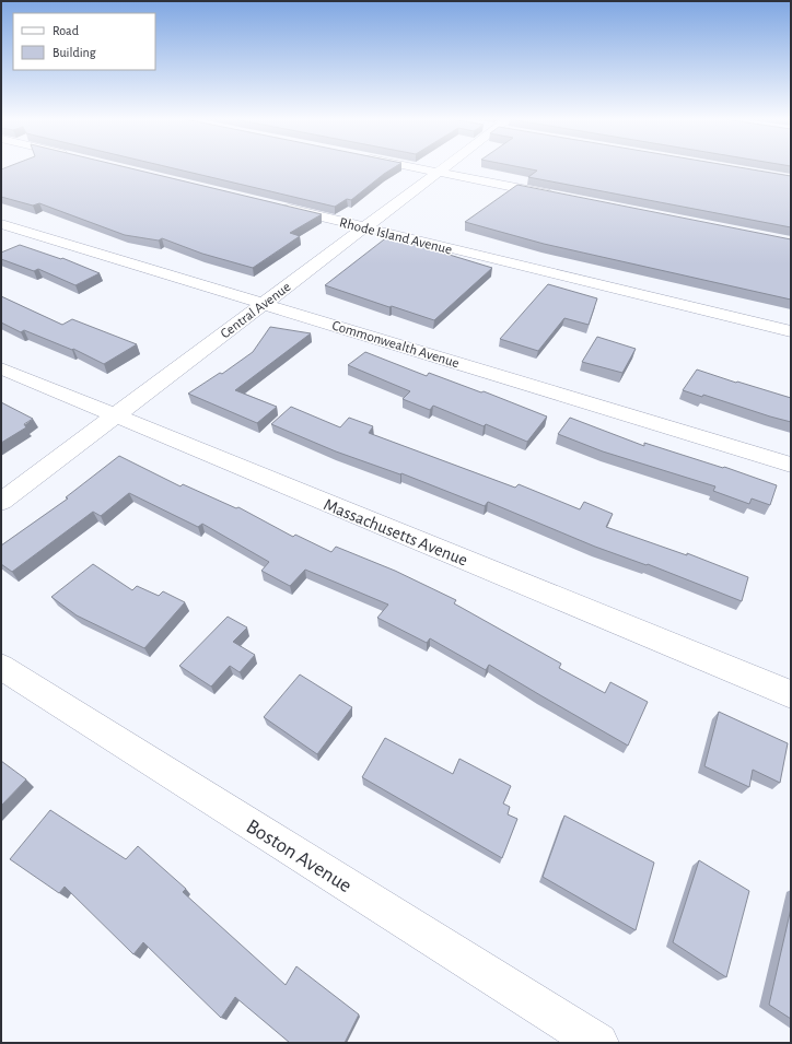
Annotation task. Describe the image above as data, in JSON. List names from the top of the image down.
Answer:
{
  "streets": {
    "street": [
      "Rhode Island Avenue",
      "Central Avenue",
      "Commonwealth Avenue",
      "Massachusetts Avenue",
      "Boston Avenue"
    ]
  },
  "crossings": [
    ["Rhode Island Avenue", "Central Avenue"],
    ["Central Avenue", "Commonwealth Avenue"],
    ["Central Avenue", "Massachusetts Avenue"]
  ],
  "legend": ["Road", "Building"]
}
